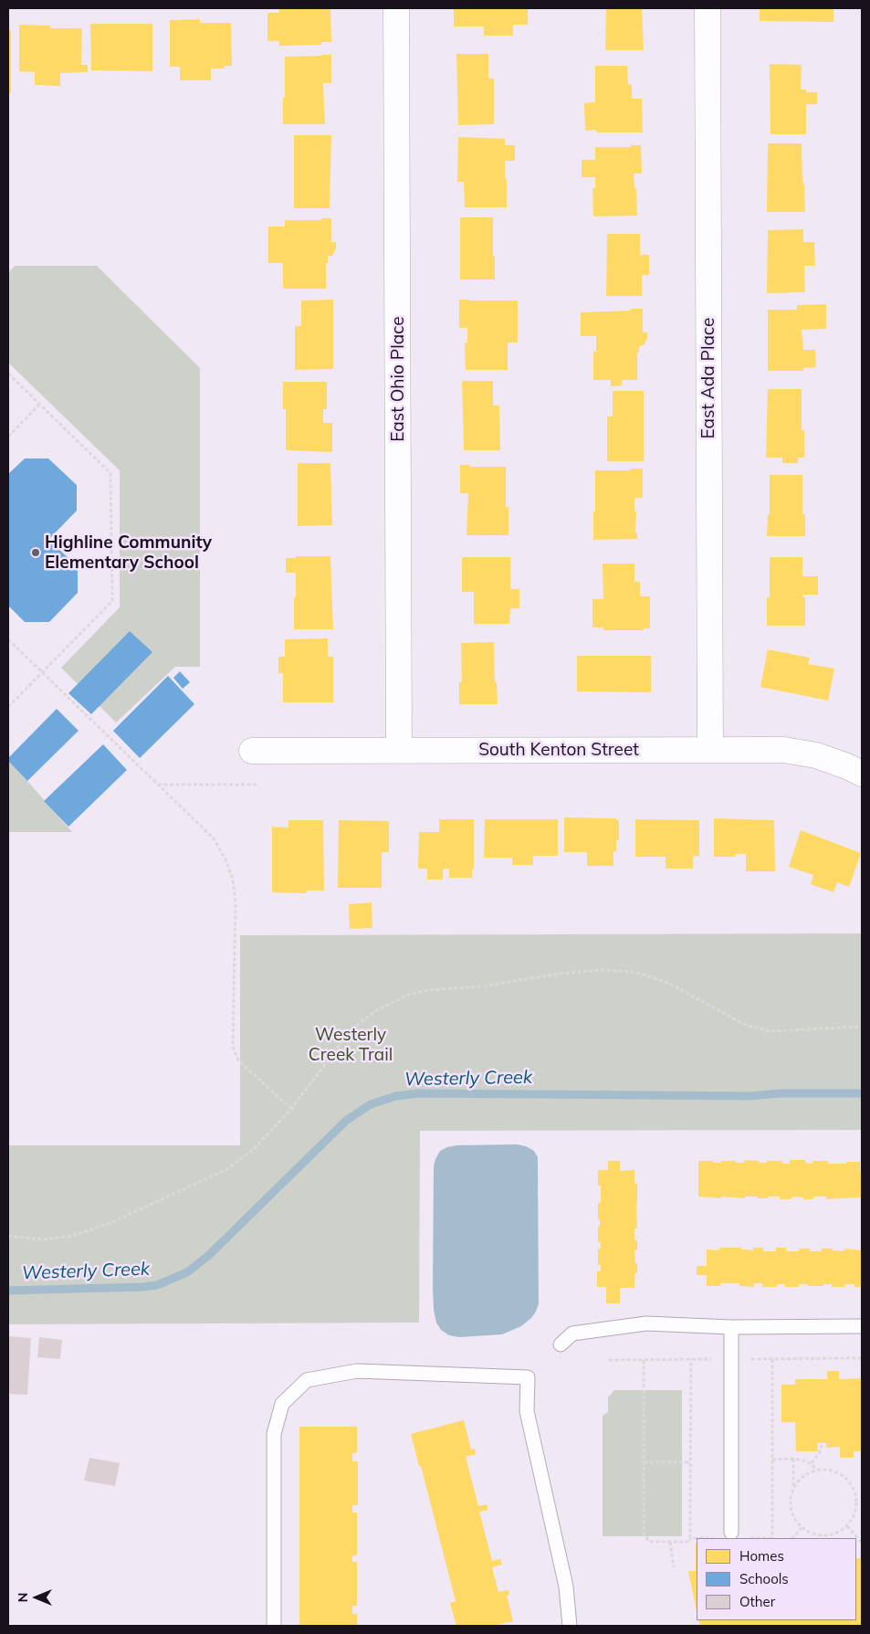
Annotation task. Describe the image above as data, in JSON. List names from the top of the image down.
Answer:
{
  "streets": {
    "street": ["East Ada Place", "East Ohio Place", "South Kenton Street"]
  },
  "crossings": [
    ["East Ada Place", "South Kenton Street"],
    ["East Ohio Place", "South Kenton Street"]
  ],
  "water": ["Westerly Creek"],
  "parks": ["Westerly Creek Trail"],
  "places": ["Highline Community Elementary School"],
  "legend": ["Homes", "Schools", "Other"],
  "north": "left"
}
